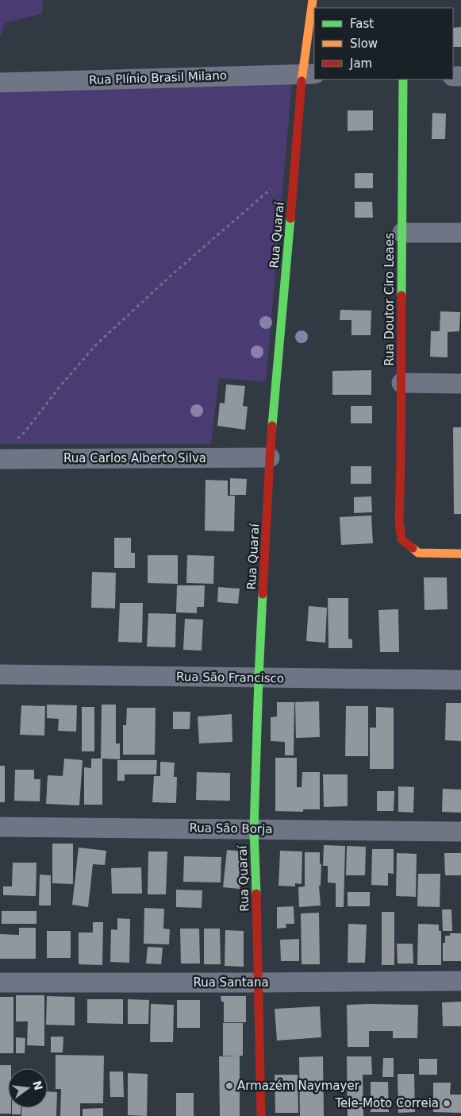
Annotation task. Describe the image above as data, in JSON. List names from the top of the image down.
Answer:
{
  "streets": {
    "street": [
      "Rua Plínio Brasil Milano",
      "Rua Quaraí",
      "Rua Doutor Ciro Leaes",
      "Rua Carlos Alberto Silva",
      "Rua São Francisco",
      "Rua São Borja",
      "Rua Santana"
    ]
  },
  "crossings": [
    ["Rua Plínio Brasil Milano", "Rua Quaraí"],
    ["Rua Quaraí", "Rua Carlos Alberto Silva"],
    ["Rua Quaraí", "Rua São Francisco"],
    ["Rua Quaraí", "Rua São Borja"],
    ["Rua Quaraí", "Rua Santana"]
  ],
  "places": ["Armazém Naymayer", "Tele-Moto Correia"],
  "legend": ["Fast", "Slow", "Jam"],
  "north": "right"
}
